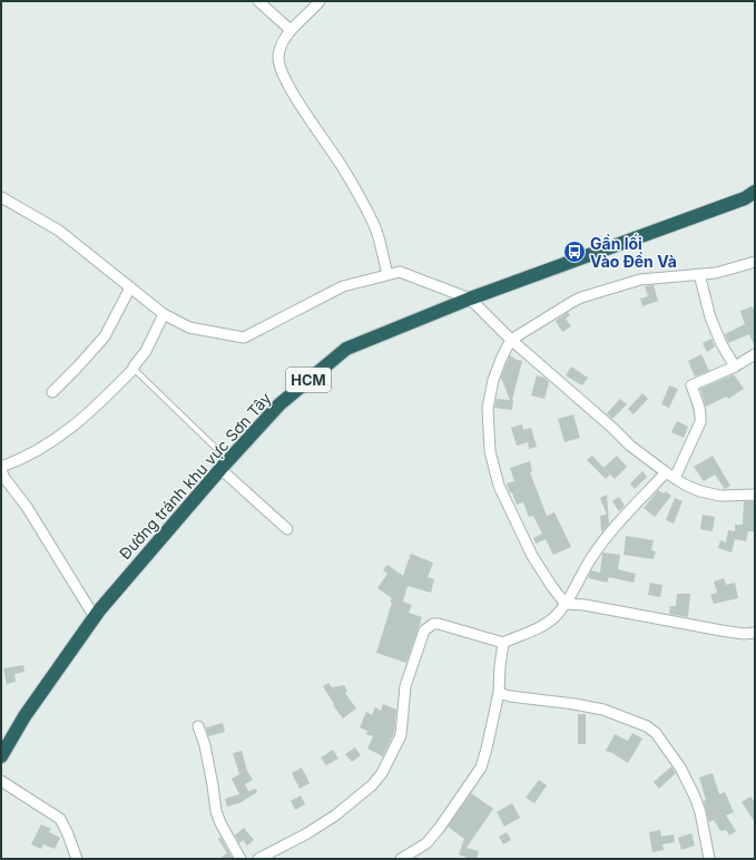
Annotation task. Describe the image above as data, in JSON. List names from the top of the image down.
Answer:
{
  "streets": {
    "highway": ["HCM", "Đường tránh khu vực Sơn Tây"]
  },
  "places": {
    "bus stop": ["Gần lối Vào Đền Và"]
  }
}
